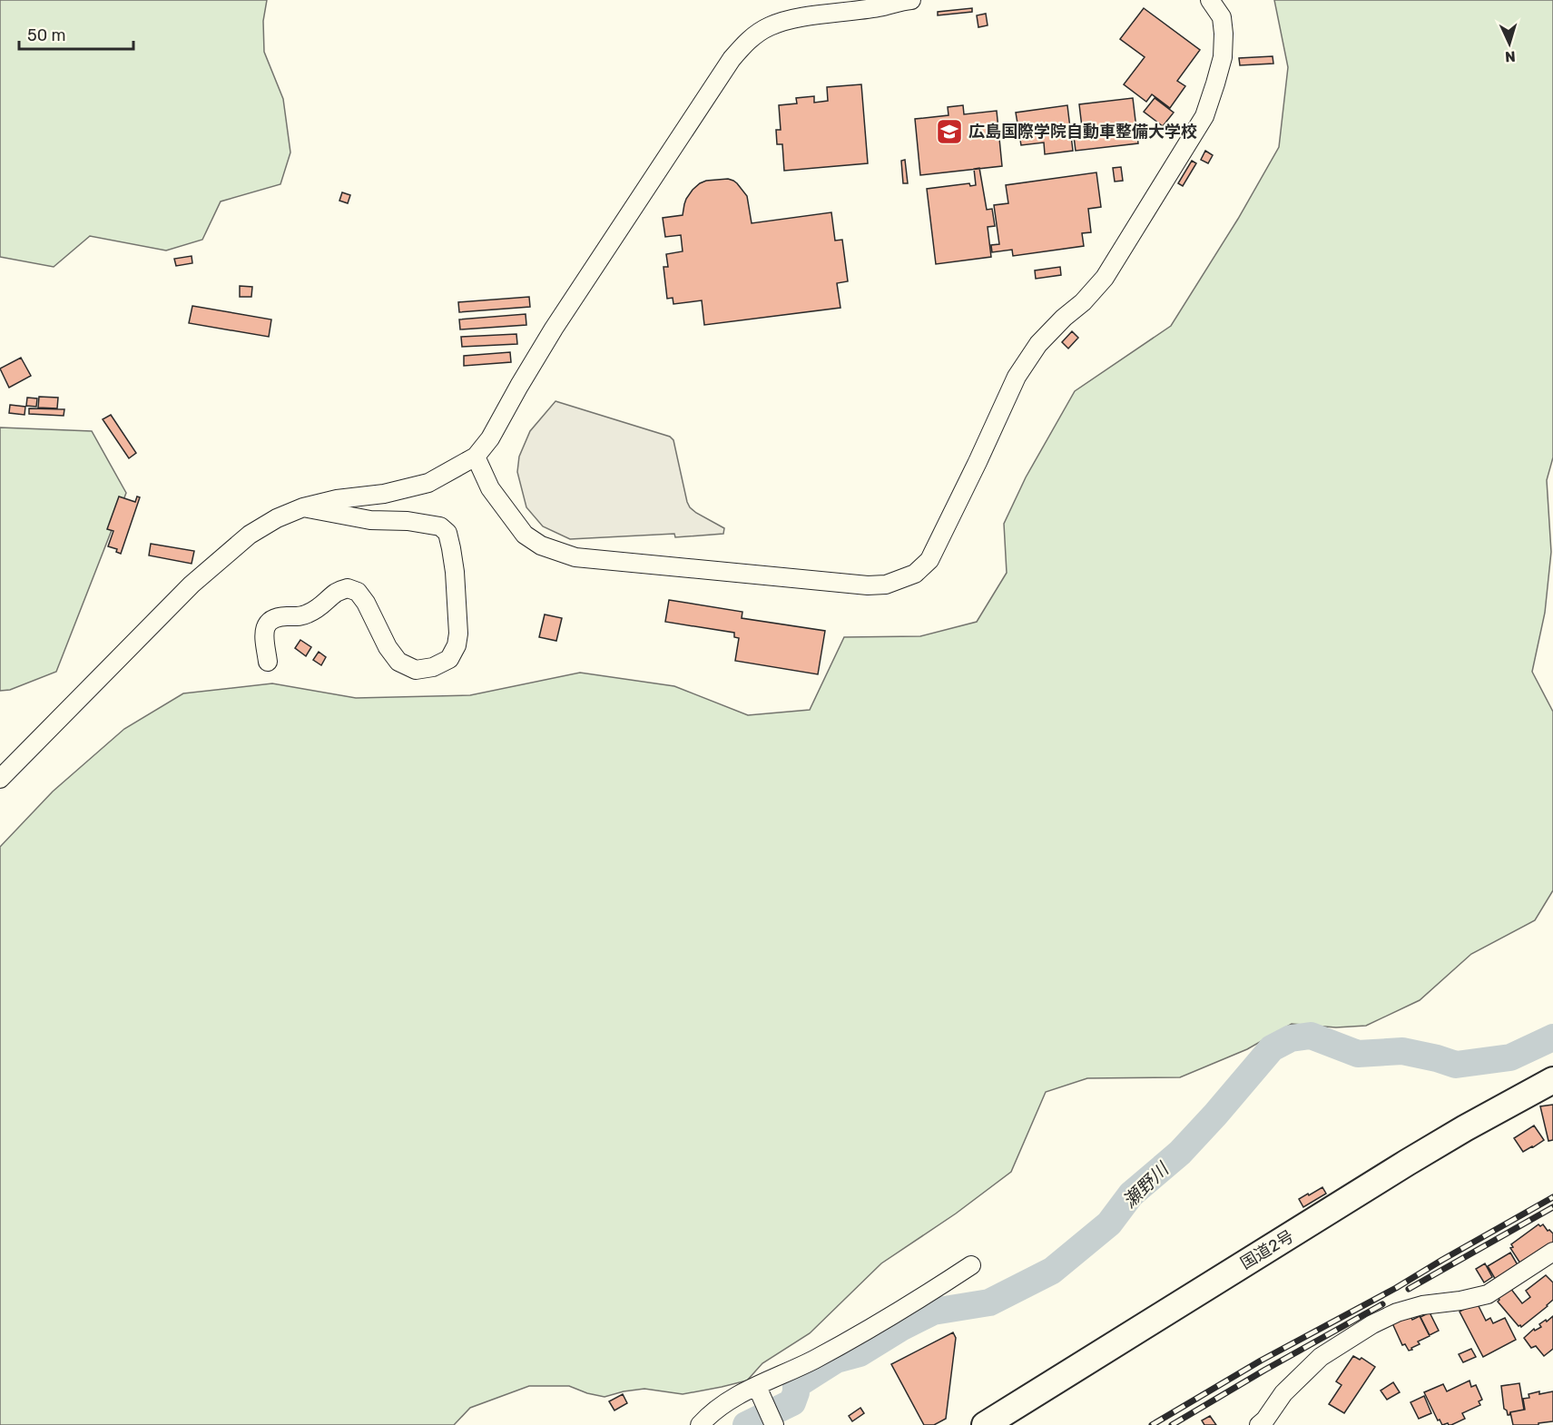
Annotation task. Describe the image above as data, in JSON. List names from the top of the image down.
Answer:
{
  "streets": {
    "highway": ["国道2号"]
  },
  "water": ["瀬野川"],
  "places": {
    "school or university": ["広島国際学院自動車整備大学校"]
  },
  "scale_bar": "50 m",
  "north": "bottom"
}
